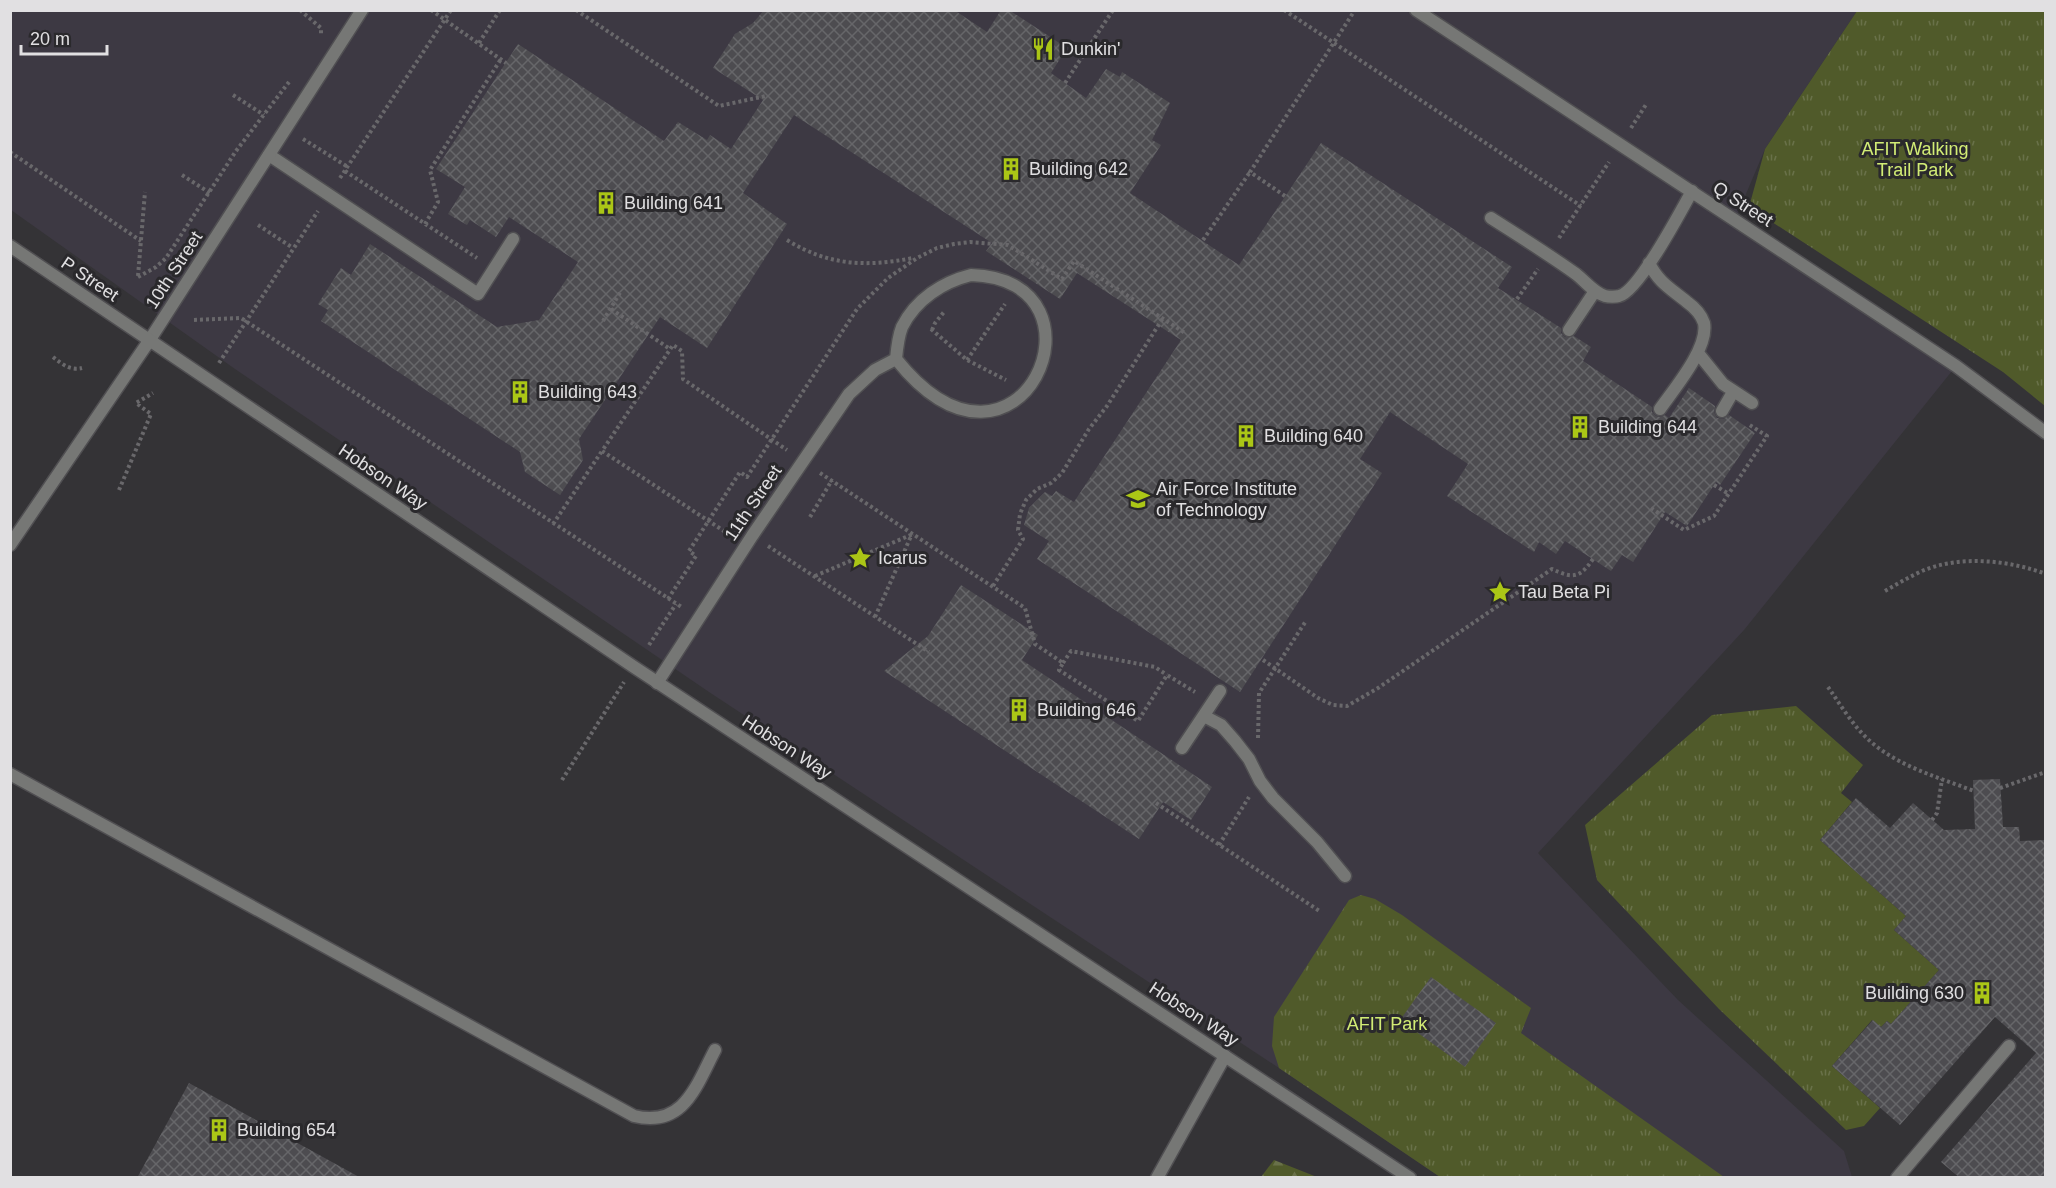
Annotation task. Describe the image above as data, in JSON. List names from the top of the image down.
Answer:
{
  "streets": {
    "street": [
      "Q Street",
      "10th Street",
      "P Street",
      "Hobson Way",
      "11th Street"
    ]
  },
  "crossings": [
    ["10th Street", "P Street"],
    ["10th Street", "Hobson Way"],
    ["P Street", "Hobson Way"],
    ["Hobson Way", "11th Street"]
  ],
  "parks": ["AFIT Walking Trail Park", "AFIT Park"],
  "places": {
    "restaurant": ["Dunkin'"],
    "building": [
      "Building 642",
      "Building 641",
      "Building 643",
      "Building 644",
      "Building 640",
      "Building 646",
      "Building 630",
      "Building 654"
    ],
    "school or university": ["Air Force Institute of Technology"],
    "place": ["Icarus", "Tau Beta Pi"]
  },
  "scale_bar": "20 m"
}
